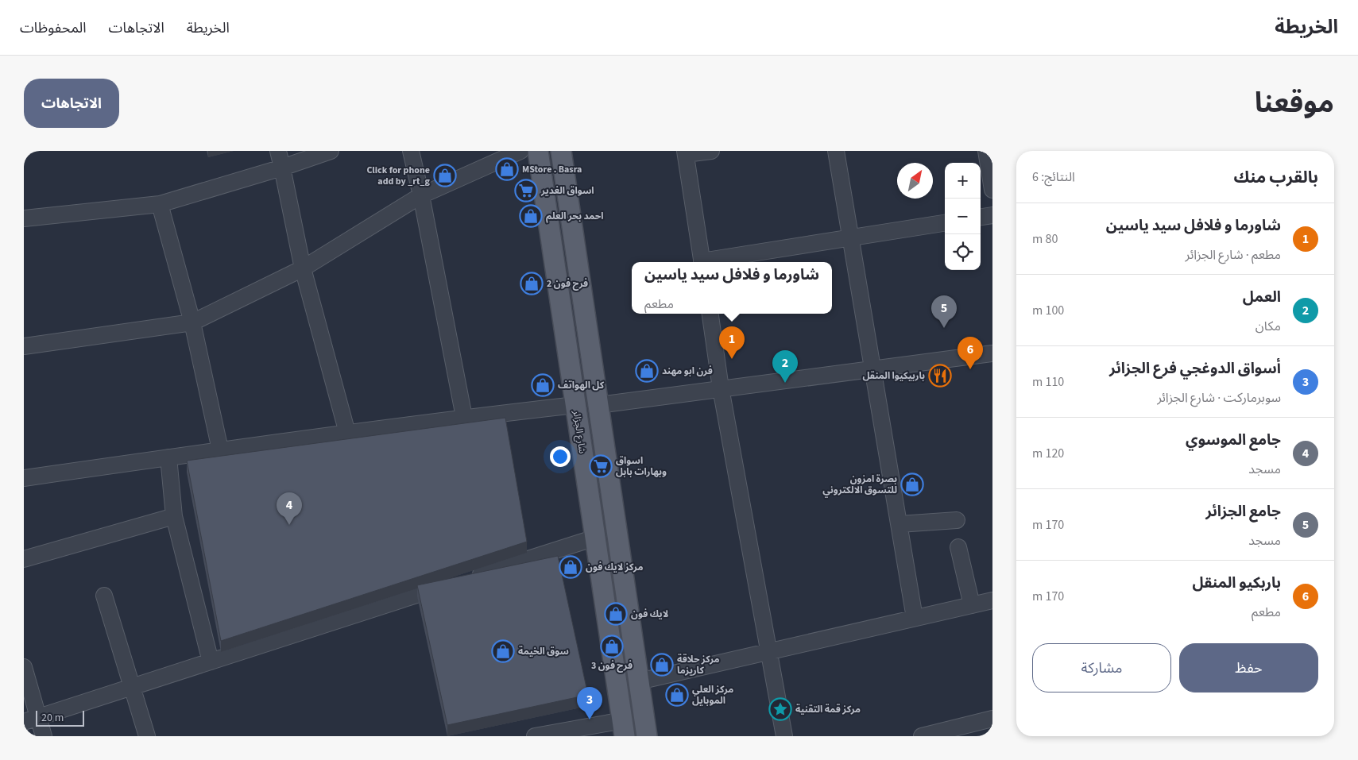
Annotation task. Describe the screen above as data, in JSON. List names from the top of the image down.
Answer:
{
  "streets": {
    "main road": ["شارع الجزائر"]
  },
  "places": {
    "shop": [
      "MStore . Basra",
      "Click for phone add by _rt_g",
      "احمد بحر العلم",
      "فرح فون 2",
      "فرن ابو مهند",
      "كل الهواتف",
      "بصرة امزون للتسوق الالكتروني",
      "مركز لايك فون",
      "لايك فون",
      "فرح فون 3",
      "سوق الخيمة",
      "مركز حلاقة كاريزما",
      "مركز العلي الموبايل"
    ],
    "supermarket": ["اسواق الغدير", "اسواق وبهارات بابل"],
    "restaurant": ["باربيكيوا المنقل"],
    "place": ["مركز قمة التقنية"]
  },
  "scale_bar": "20 m",
  "north": "top right",
  "page": {
    "header": "الخريطة",
    "nav": ["الخريطة", "الاتجاهات", "المحفوظات"],
    "title": "موقعنا",
    "buttons": [
      "الاتجاهات",
      ["حفظ", "مشاركة"]
    ],
    "heading": ["بالقرب منك", "النتائج: 6"],
    "map_buttons": ["+", "−"],
    "list": [
      {
        "mark": "1",
        "name": "شاورما و فلافل سيد ياسين",
        "note": "مطعم · شارع الجزائر",
        "value": "80 m"
      },
      {
        "mark": "2",
        "name": "العمل",
        "note": "مكان",
        "value": "100 m"
      },
      {
        "mark": "3",
        "name": "أسواق الدوغجي فرع الجزائر",
        "note": "سوبرماركت · شارع الجزائر",
        "value": "110 m"
      },
      {
        "mark": "4",
        "name": "جامع الموسوي",
        "note": "مسجد",
        "value": "120 m"
      },
      {
        "mark": "5",
        "name": "جامع الجزائر",
        "note": "مسجد",
        "value": "170 m"
      },
      {
        "mark": "6",
        "name": "باربكيو المنقل",
        "note": "مطعم",
        "value": "170 m"
      }
    ],
    "popup": ["شاورما و فلافل سيد ياسين", "مطعم"],
    "pins": [
      "5",
      "1",
      "6",
      "2",
      "4",
      "3"
    ],
    "scale": "20 m"
  }
}
